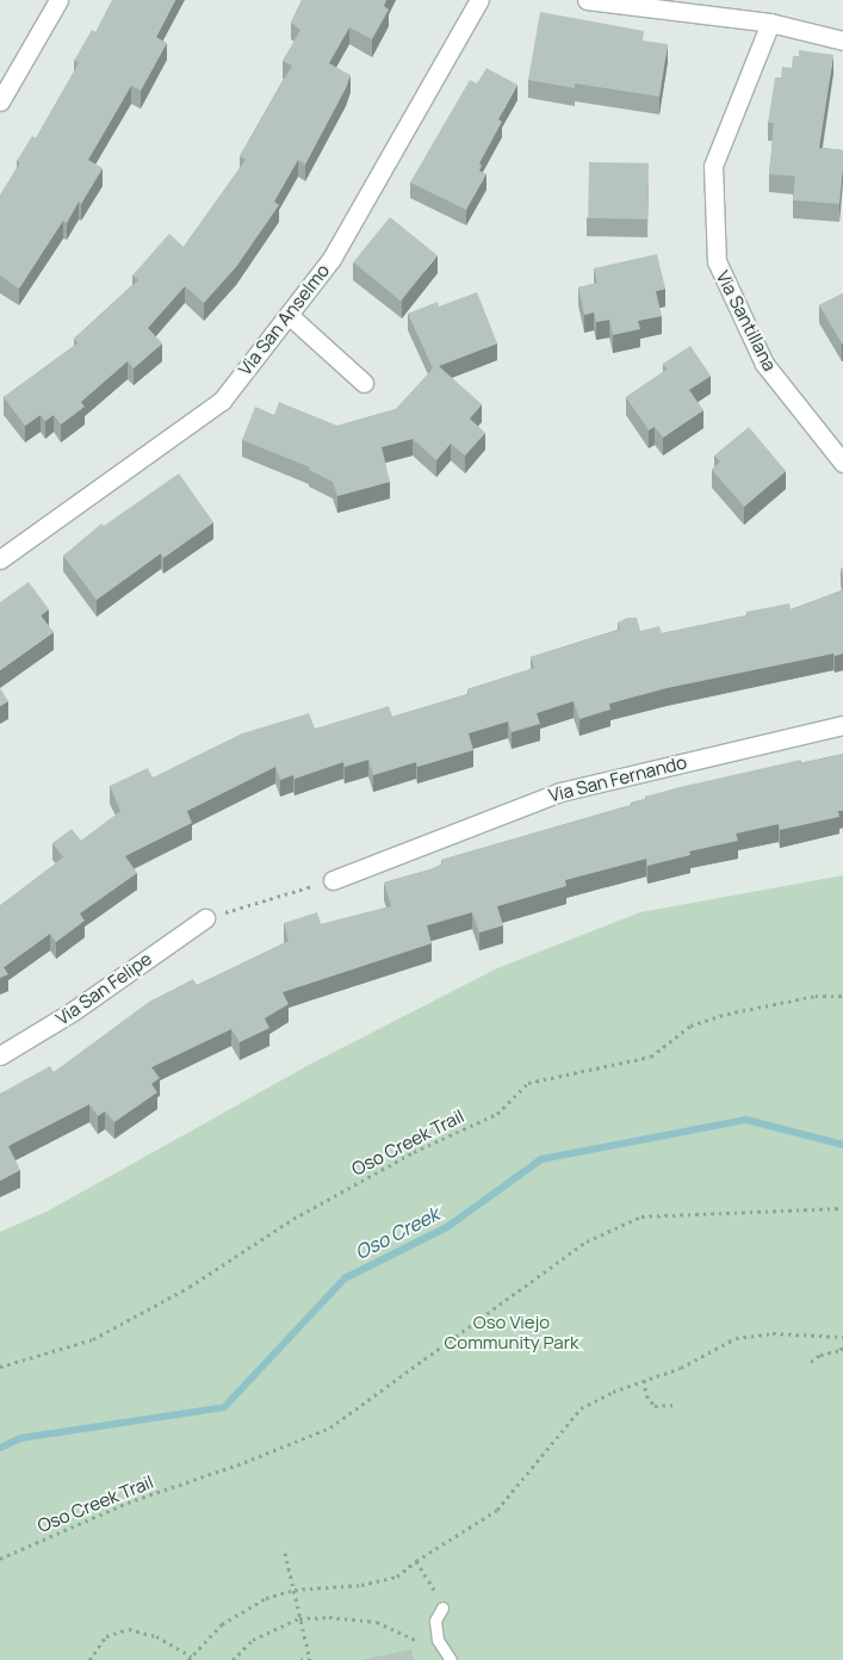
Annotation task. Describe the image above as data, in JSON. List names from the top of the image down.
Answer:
{
  "streets": {
    "street": [
      "Via San Anselmo",
      "Via Santillana",
      "Via San Fernando",
      "Via San Felipe"
    ],
    "path": ["Oso Creek Trail"]
  },
  "water": ["Oso Creek"],
  "parks": ["Oso Viejo Community Park"]
}
